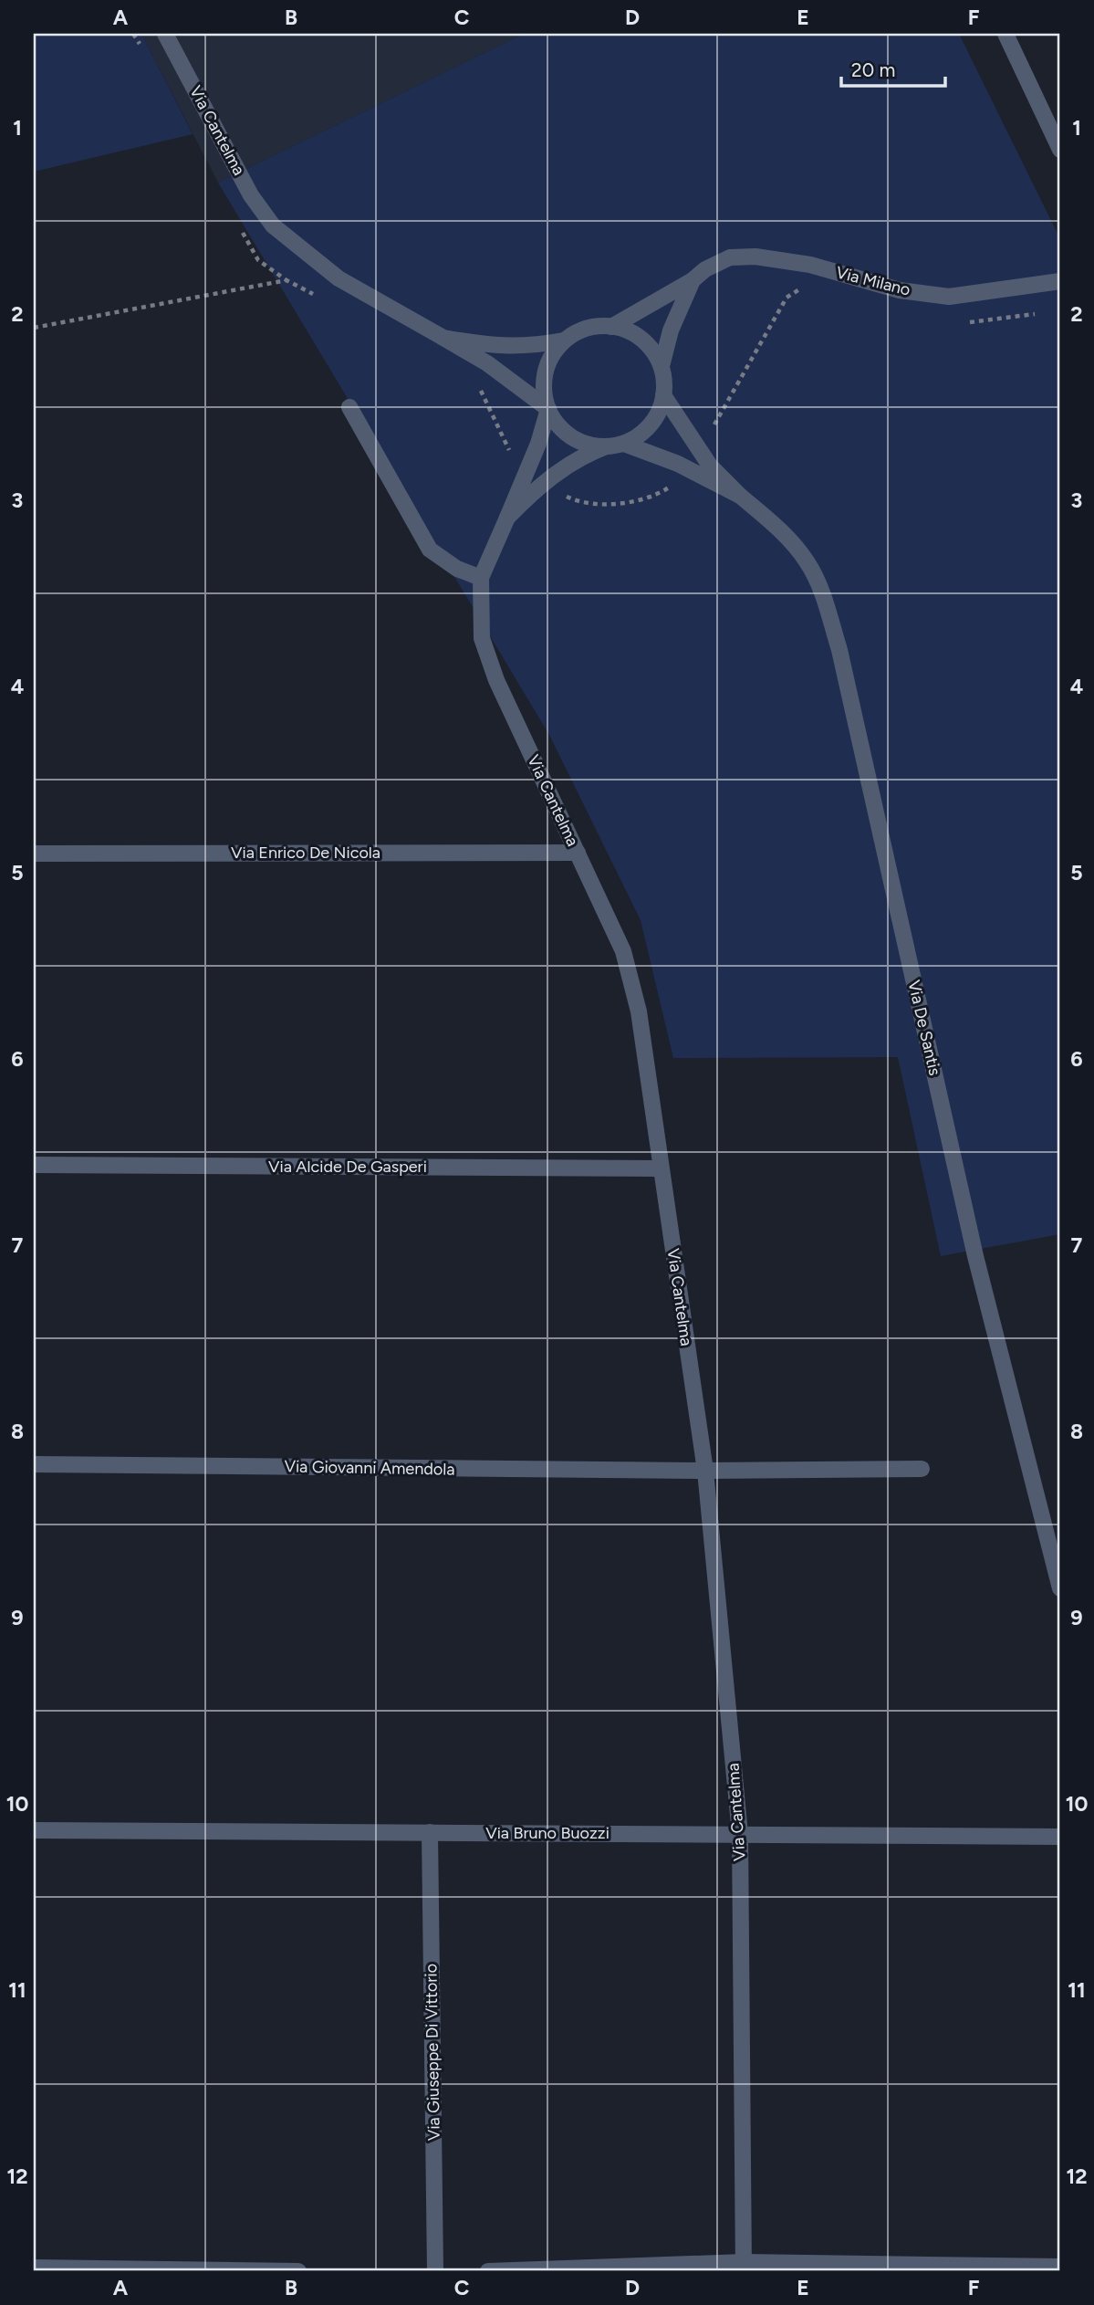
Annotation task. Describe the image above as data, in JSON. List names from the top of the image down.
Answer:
{
  "streets": {
    "street": [
      "Via Cantelma",
      "Via Milano",
      "Via Enrico De Nicola",
      "Via De Santis",
      "Via Alcide De Gasperi",
      "Via Giovanni Amendola",
      "Via Bruno Buozzi",
      "Via Giuseppe Di Vittorio"
    ]
  },
  "crossings": [
    ["Via Cantelma", "Via Milano"],
    ["Via Cantelma", "Via Enrico De Nicola"],
    ["Via Cantelma", "Via Alcide De Gasperi"],
    ["Via Cantelma", "Via Giovanni Amendola"],
    ["Via Cantelma", "Via Bruno Buozzi"],
    ["Via Bruno Buozzi", "Via Giuseppe Di Vittorio"]
  ],
  "scale_bar": "20 m",
  "grid": {
    "columns": [
      "A",
      "B",
      "C",
      "D",
      "E",
      "F"
    ],
    "rows": [
      "1",
      "2",
      "3",
      "4",
      "5",
      "6",
      "7",
      "8",
      "9",
      "10",
      "11",
      "12"
    ]
  }
}
